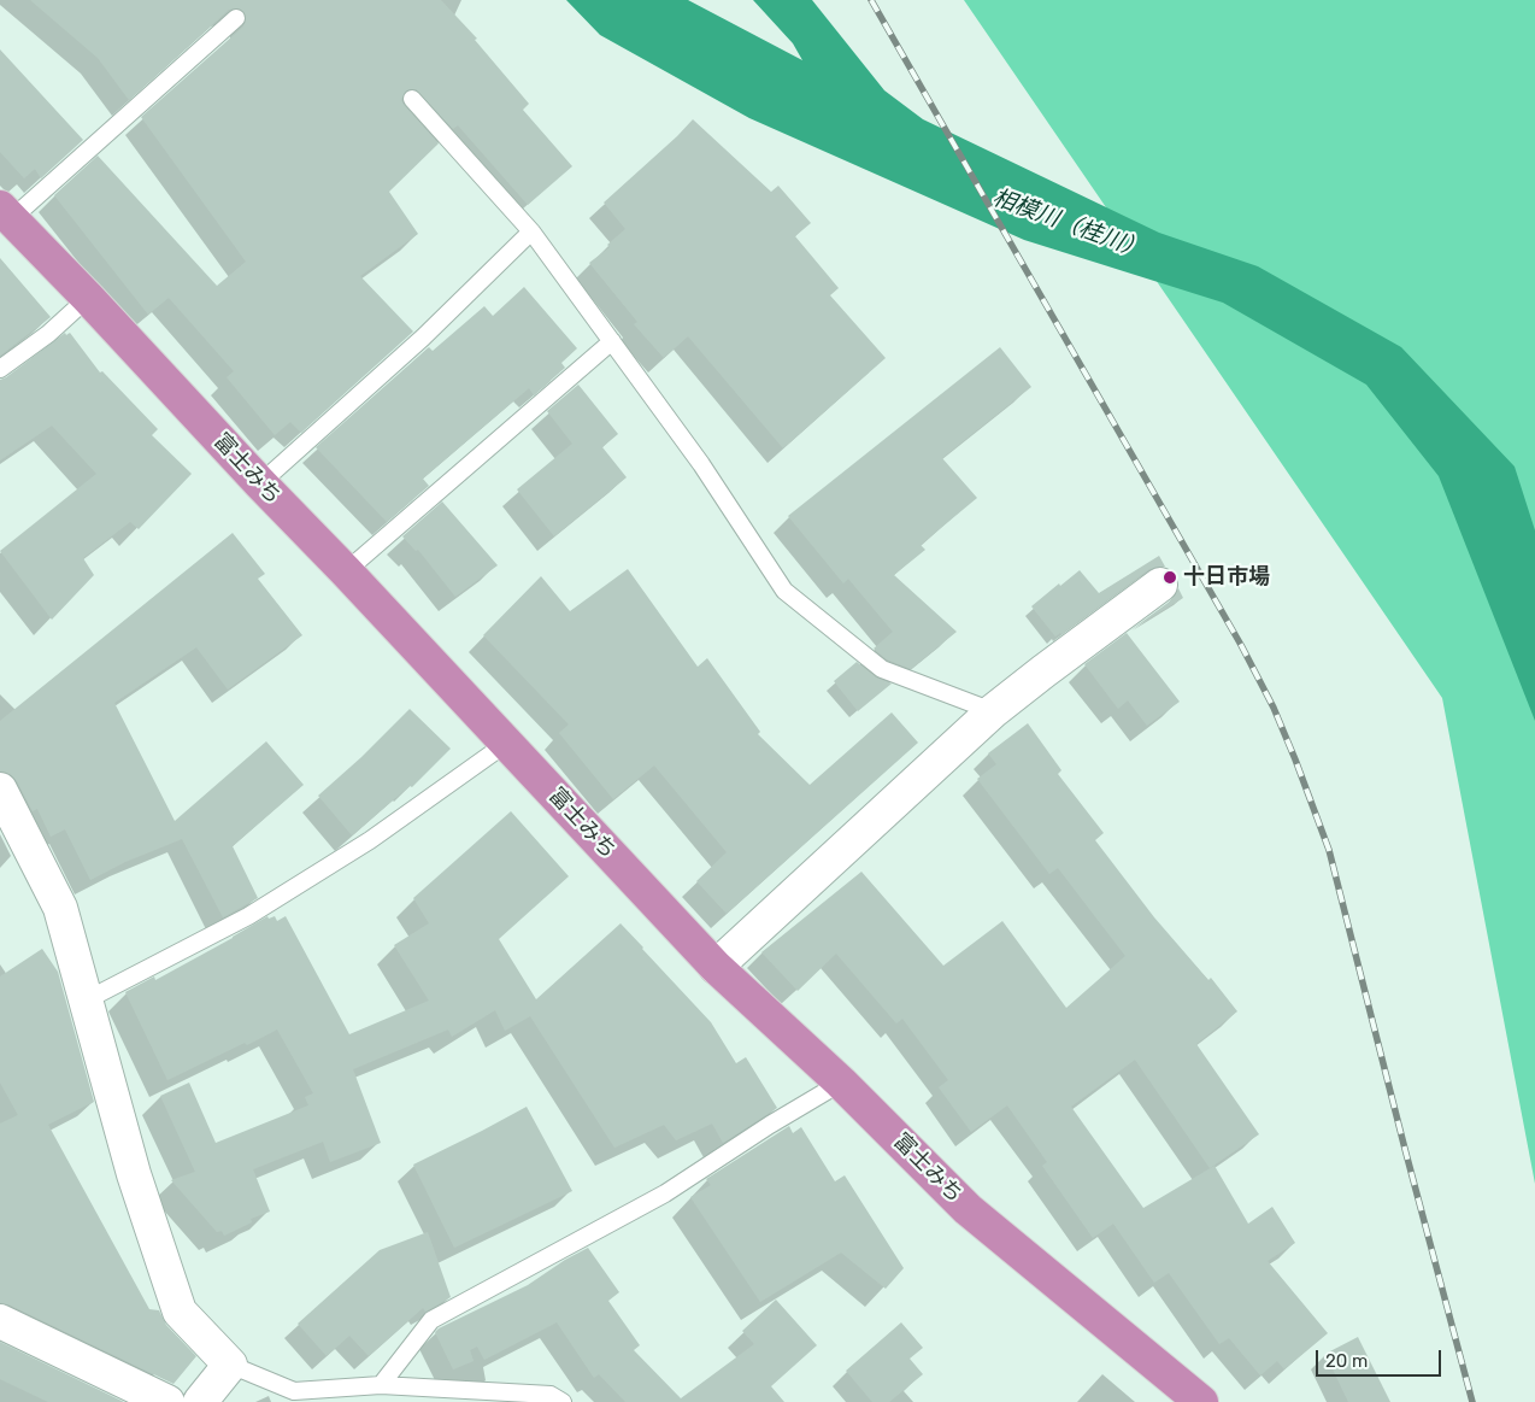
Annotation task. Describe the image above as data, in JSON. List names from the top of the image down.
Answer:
{
  "streets": {
    "highway": ["富士みち"]
  },
  "water": ["相模川（桂川）"],
  "places": ["十日市場"],
  "scale_bar": "20 m"
}
